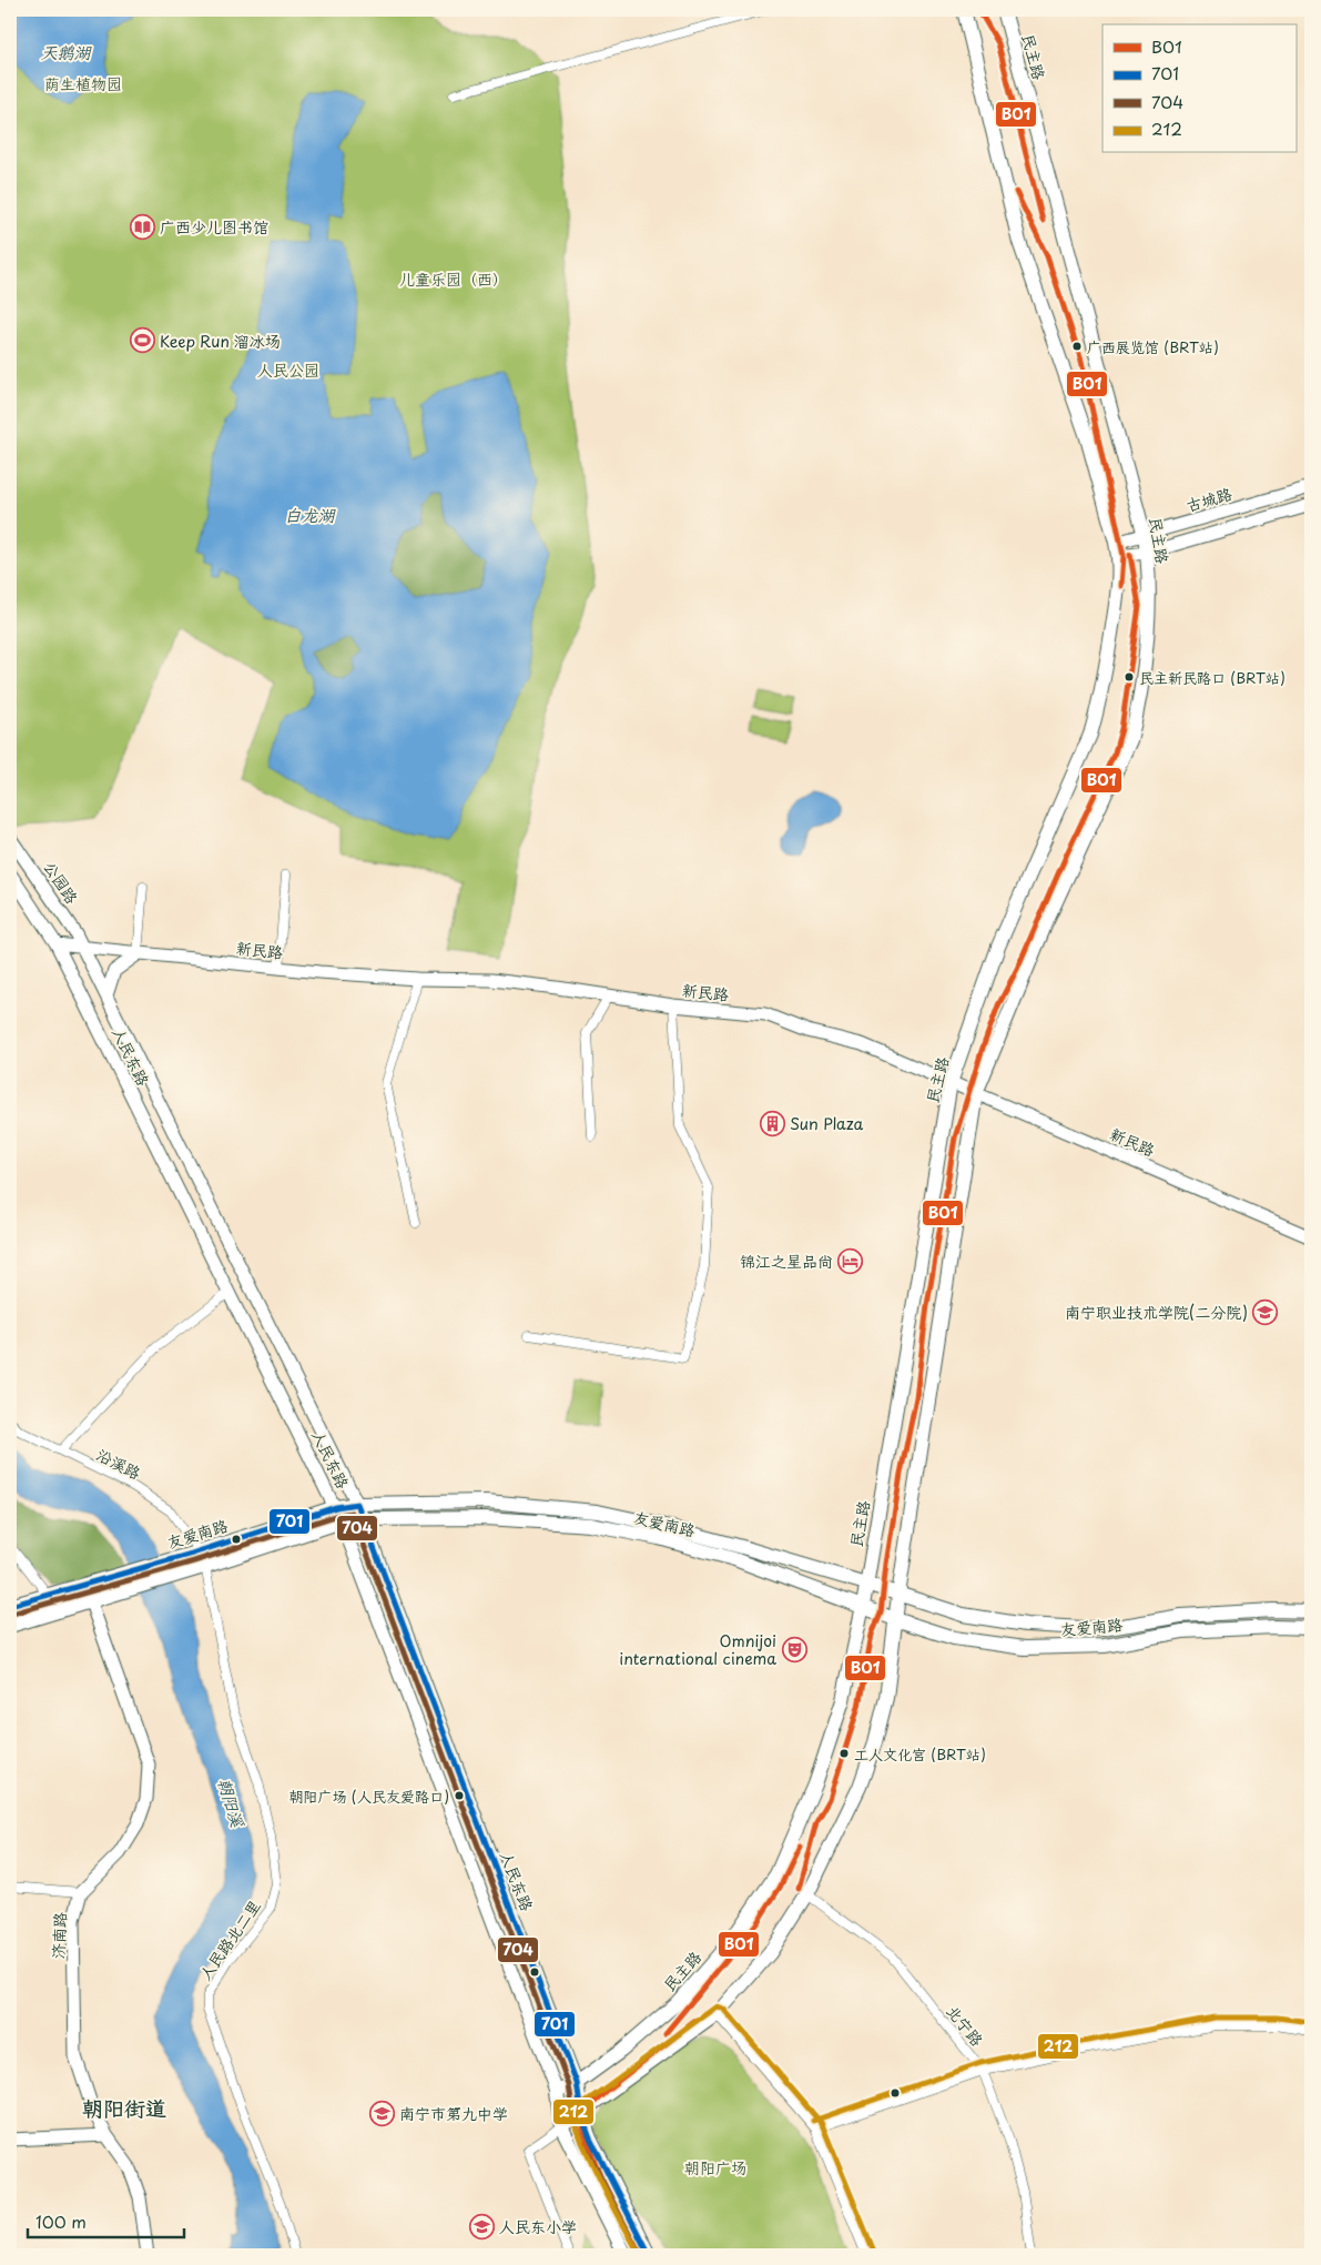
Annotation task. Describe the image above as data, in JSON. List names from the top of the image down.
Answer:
{
  "streets": {
    "main road": [
      "民主路",
      "古城路",
      "公园路",
      "新民路",
      "人民东路",
      "友爱南路",
      "济南路"
    ],
    "street": ["沿溪路", "人民路北二里", "北宁路"]
  },
  "crossings": [
    ["民主路", "古城路"],
    ["民主路", "新民路"],
    ["民主路", "人民东路"],
    ["民主路", "友爱南路"],
    ["民主路", "北宁路"],
    ["公园路", "新民路"],
    ["公园路", "人民东路"],
    ["新民路", "人民东路"],
    ["人民东路", "友爱南路"],
    ["沿溪路", "友爱南路"],
    ["友爱南路", "济南路"],
    ["友爱南路", "人民路北二里"]
  ],
  "districts": ["朝阳街道"],
  "water": ["天鹅湖", "白龙湖", "朝阳溪"],
  "parks": [
    "荫生植物园",
    "儿童乐园（西）",
    "人民公园",
    "朝阳广场"
  ],
  "places": {
    "library": ["广西少儿图书馆"],
    "sports": ["Keep Run 溜冰场"],
    "other": [
      "广西展览馆 (BRT站)",
      "民主新民路口 (BRT站)",
      "工人文化宫 (BRT站)",
      "朝阳广场 (人民友爱路口)"
    ],
    "building": ["Sun Plaza"],
    "hotel": ["锦江之星品尚"],
    "school or university": ["南宁职业技术学院(二分院)", "南宁市第九中学", "人民东小学"],
    "theatre": ["Omnijoi international cinema"]
  },
  "lines": [
    "transit line B01",
    "transit line 701",
    "transit line 704",
    "transit line 212"
  ],
  "legend": [
    "B01",
    "701",
    "704",
    "212"
  ],
  "scale_bar": "100 m"
}
